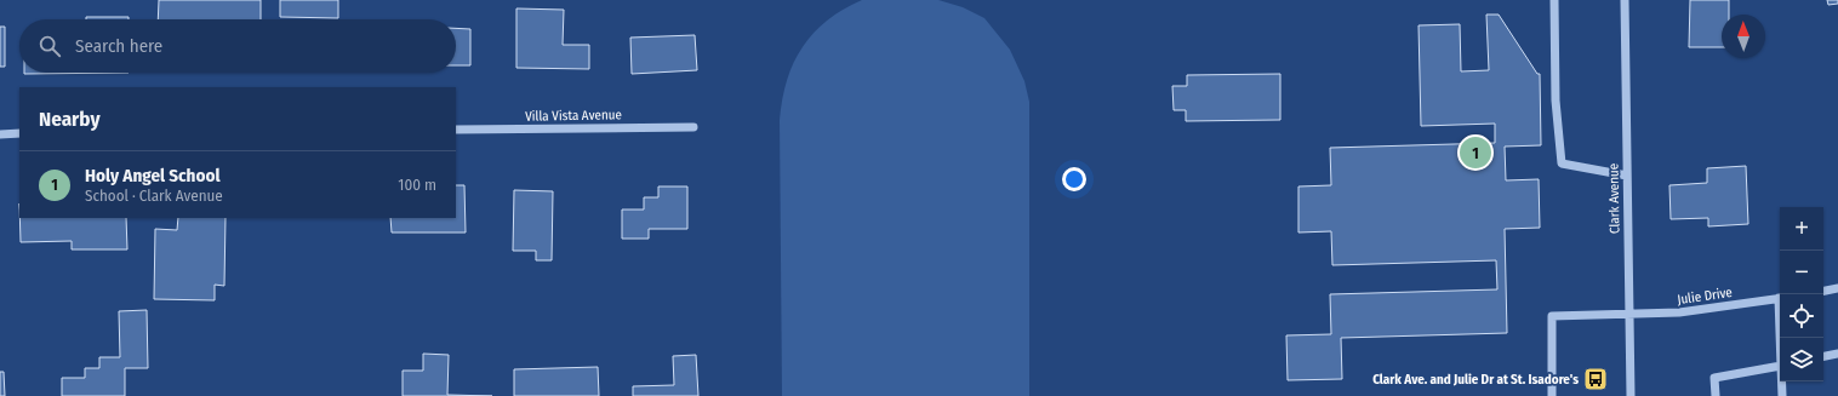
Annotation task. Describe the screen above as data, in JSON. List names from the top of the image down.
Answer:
{
  "streets": {
    "street": ["Villa Vista Avenue", "Clark Avenue", "Julie Drive"]
  },
  "crossings": [
    ["Clark Avenue", "Julie Drive"]
  ],
  "places": {
    "bus stop": ["Clark Ave. and Julie Dr at St. Isadore's"]
  },
  "north": "top",
  "page": {
    "search": "Search here",
    "heading": "Nearby",
    "pins": "1",
    "list": [
      {
        "mark": "1",
        "name": "Holy Angel School",
        "note": "School · Clark Avenue",
        "value": "100 m"
      }
    ],
    "map_buttons": ["+", "−"]
  }
}
